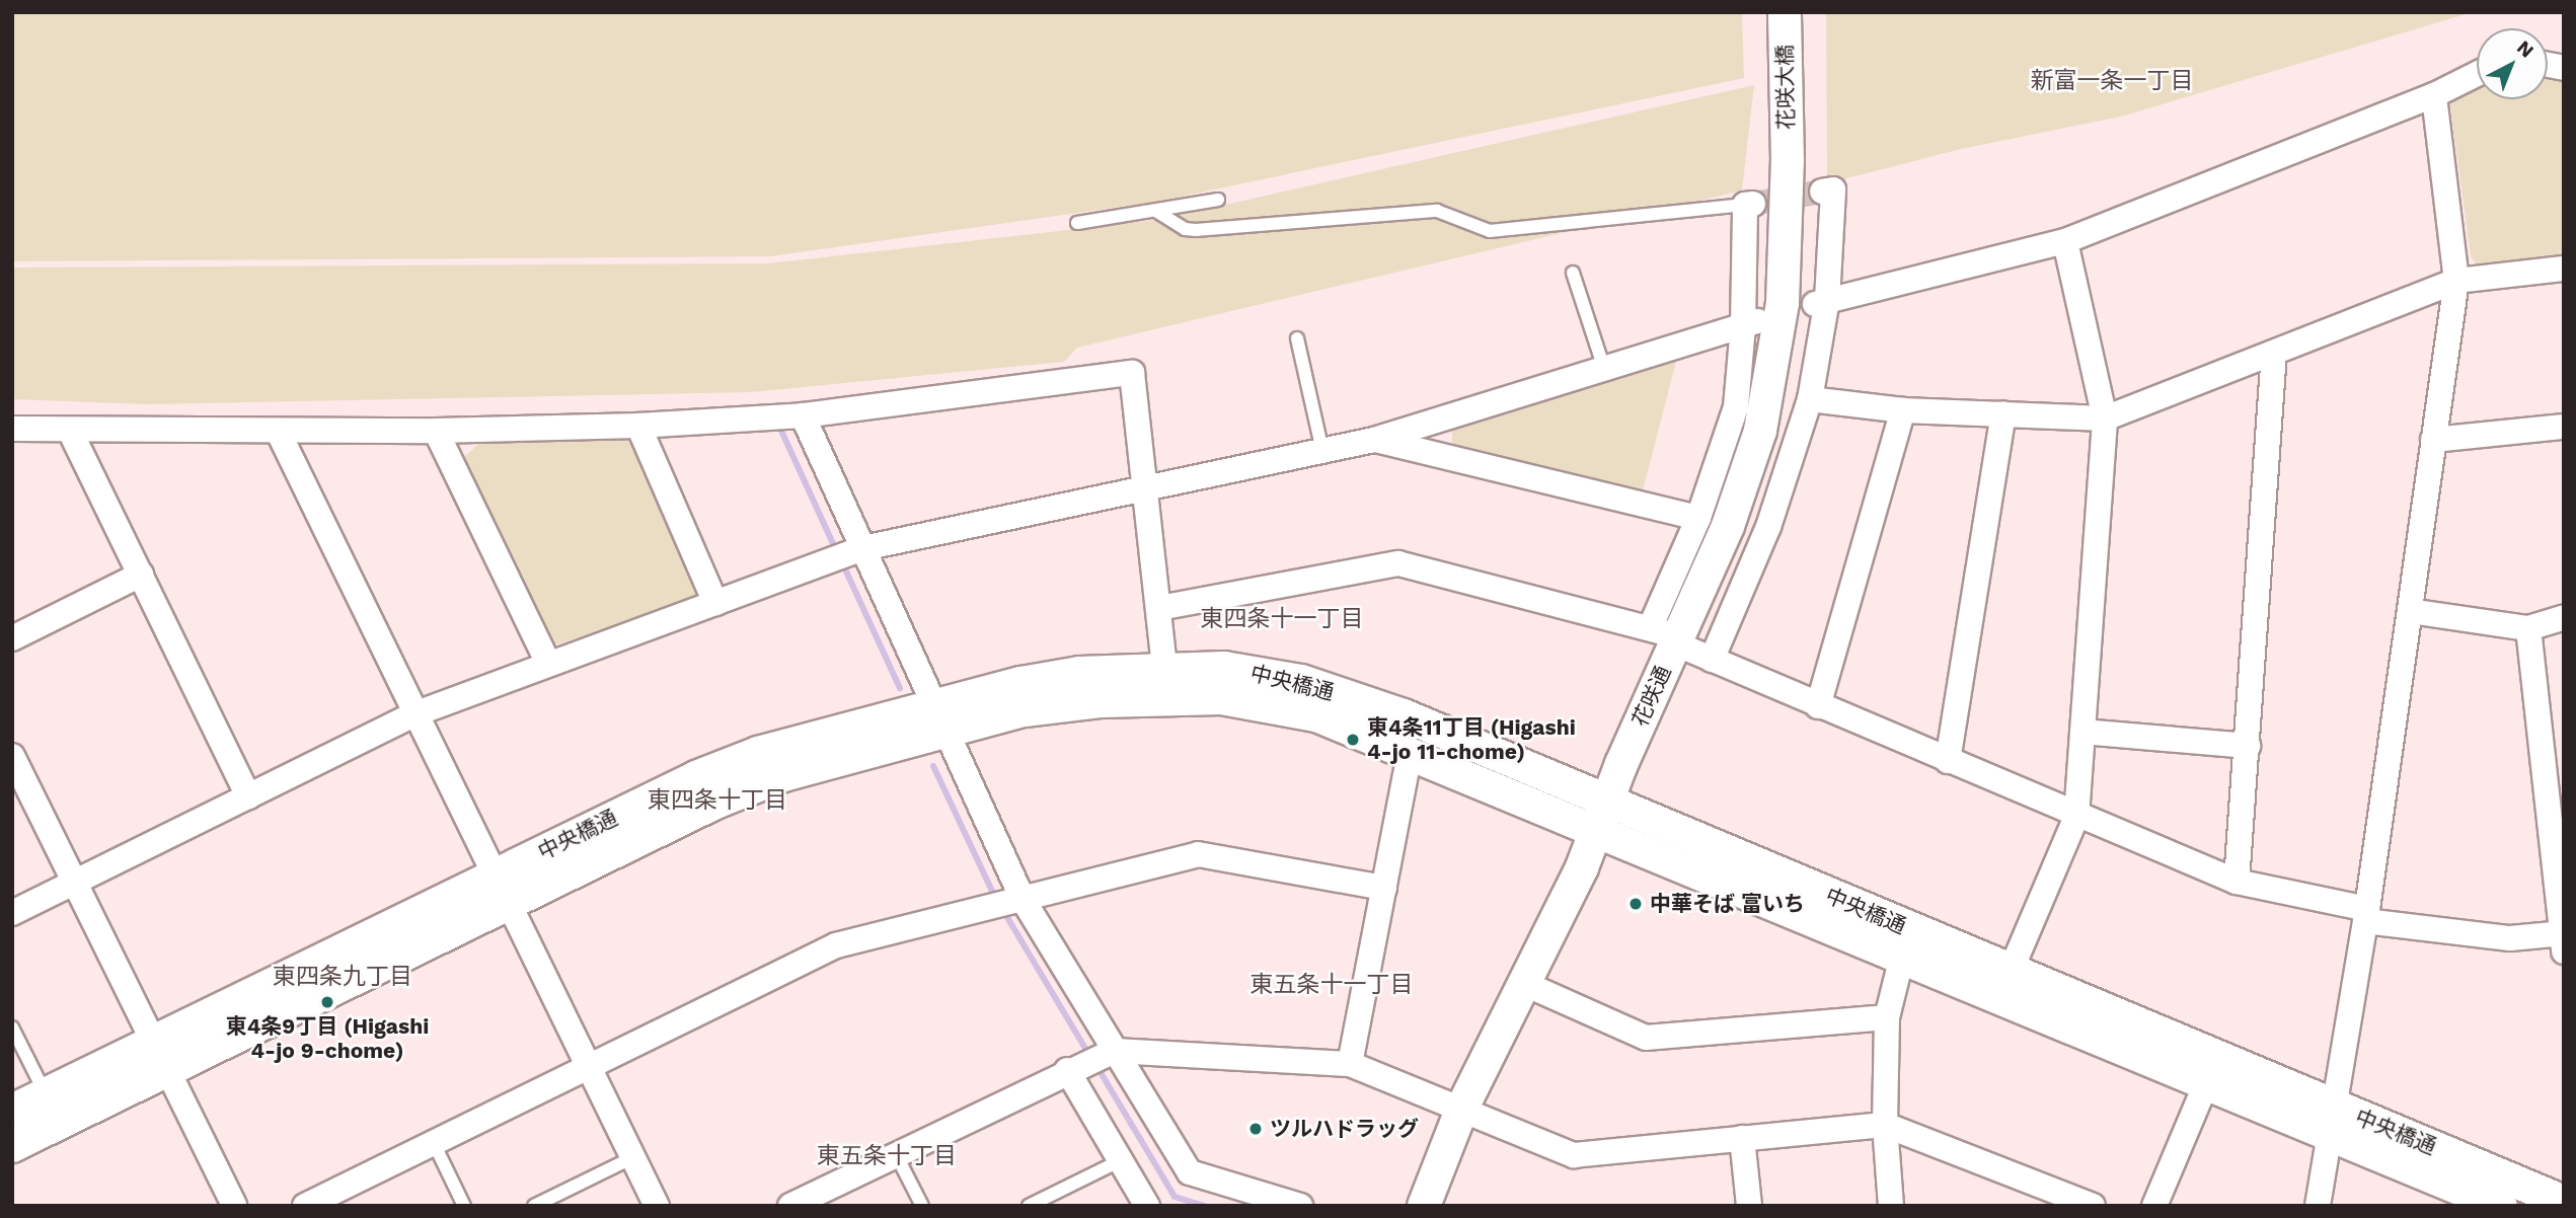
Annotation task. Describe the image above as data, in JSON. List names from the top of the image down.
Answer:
{
  "streets": {
    "street": ["花咲大橋", "中央橋通", "花咲通"]
  },
  "crossings": [
    ["花咲大橋", "花咲通"],
    ["中央橋通", "花咲通"]
  ],
  "districts": [
    "新富一条一丁目",
    "東四条十一丁目",
    "東四条十丁目",
    "東四条九丁目",
    "東五条十一丁目",
    "東五条十丁目"
  ],
  "places": [
    "東4条11丁目 (Higashi 4-jo 11-chome)",
    "中華そば 富いち",
    "東4条9丁目 (Higashi 4-jo 9-chome)",
    "ツルハドラッグ"
  ],
  "north": "top right"
}
